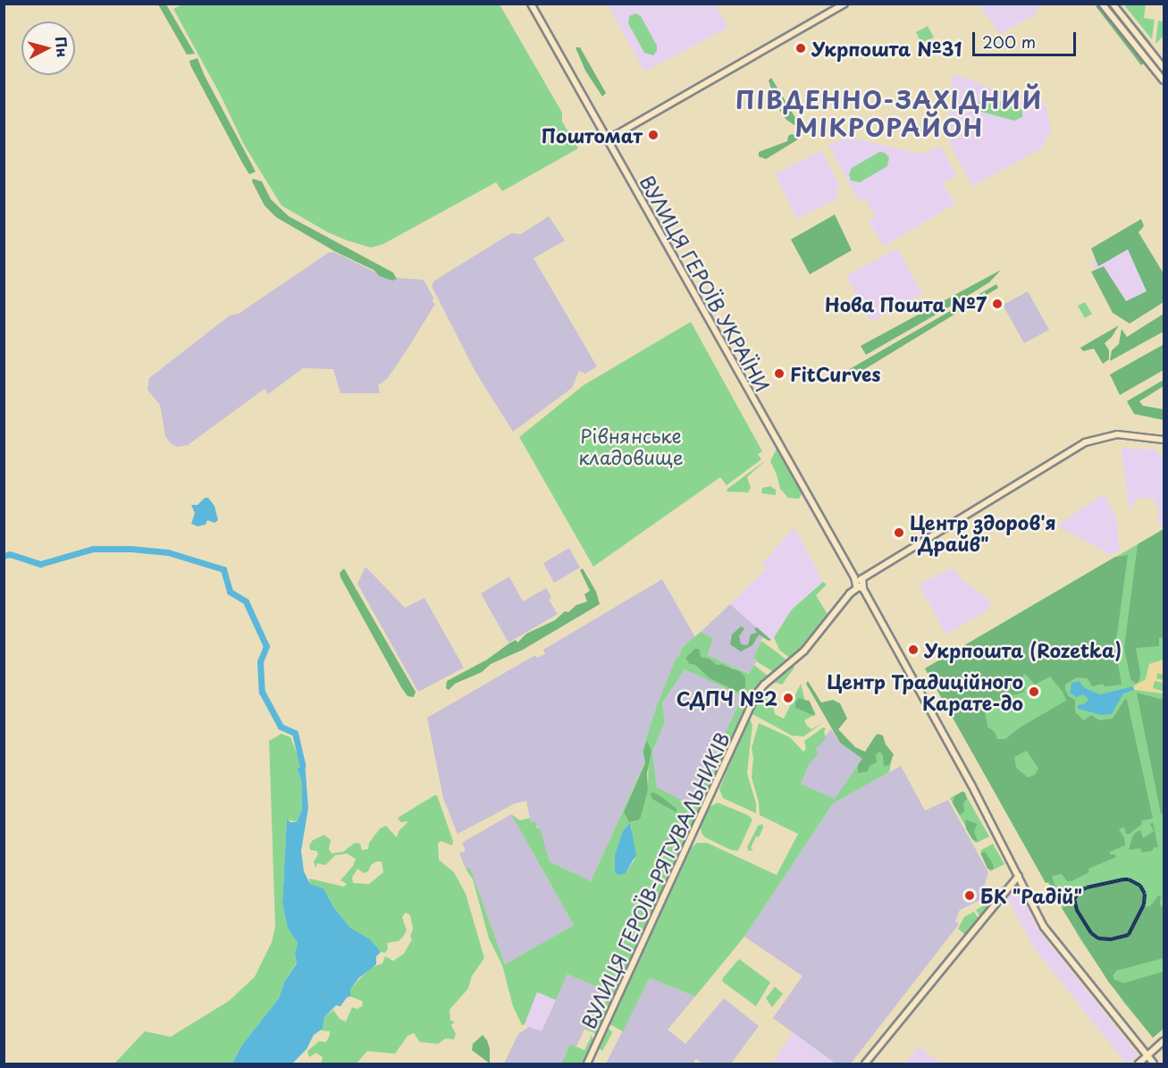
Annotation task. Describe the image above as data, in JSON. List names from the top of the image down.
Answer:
{
  "streets": {
    "main road": ["ВУЛИЦЯ ГЕРОЇВ УКРАЇНИ", "ВУЛИЦЯ ГЕРОЇВ-РЯТУВАЛЬНИКІВ"]
  },
  "crossings": [
    ["ВУЛИЦЯ ГЕРОЇВ УКРАЇНИ", "ВУЛИЦЯ ГЕРОЇВ-РЯТУВАЛЬНИКІВ"]
  ],
  "districts": ["ПІВДЕННО-ЗАХІДНИЙ МІКРОРАЙОН"],
  "parks": ["Рівнянське кладовище"],
  "places": [
    "Укрпошта №31",
    "Поштомат",
    "Нова Пошта №7",
    "FitCurves",
    "Центр здоров'я \"Драйв\"",
    "Укрпошта (Rozetka)",
    "Центр Традиційного Карате-до",
    "СДПЧ №2",
    "БК \"Радій\""
  ],
  "scale_bar": "200 m",
  "north": "right"
}
